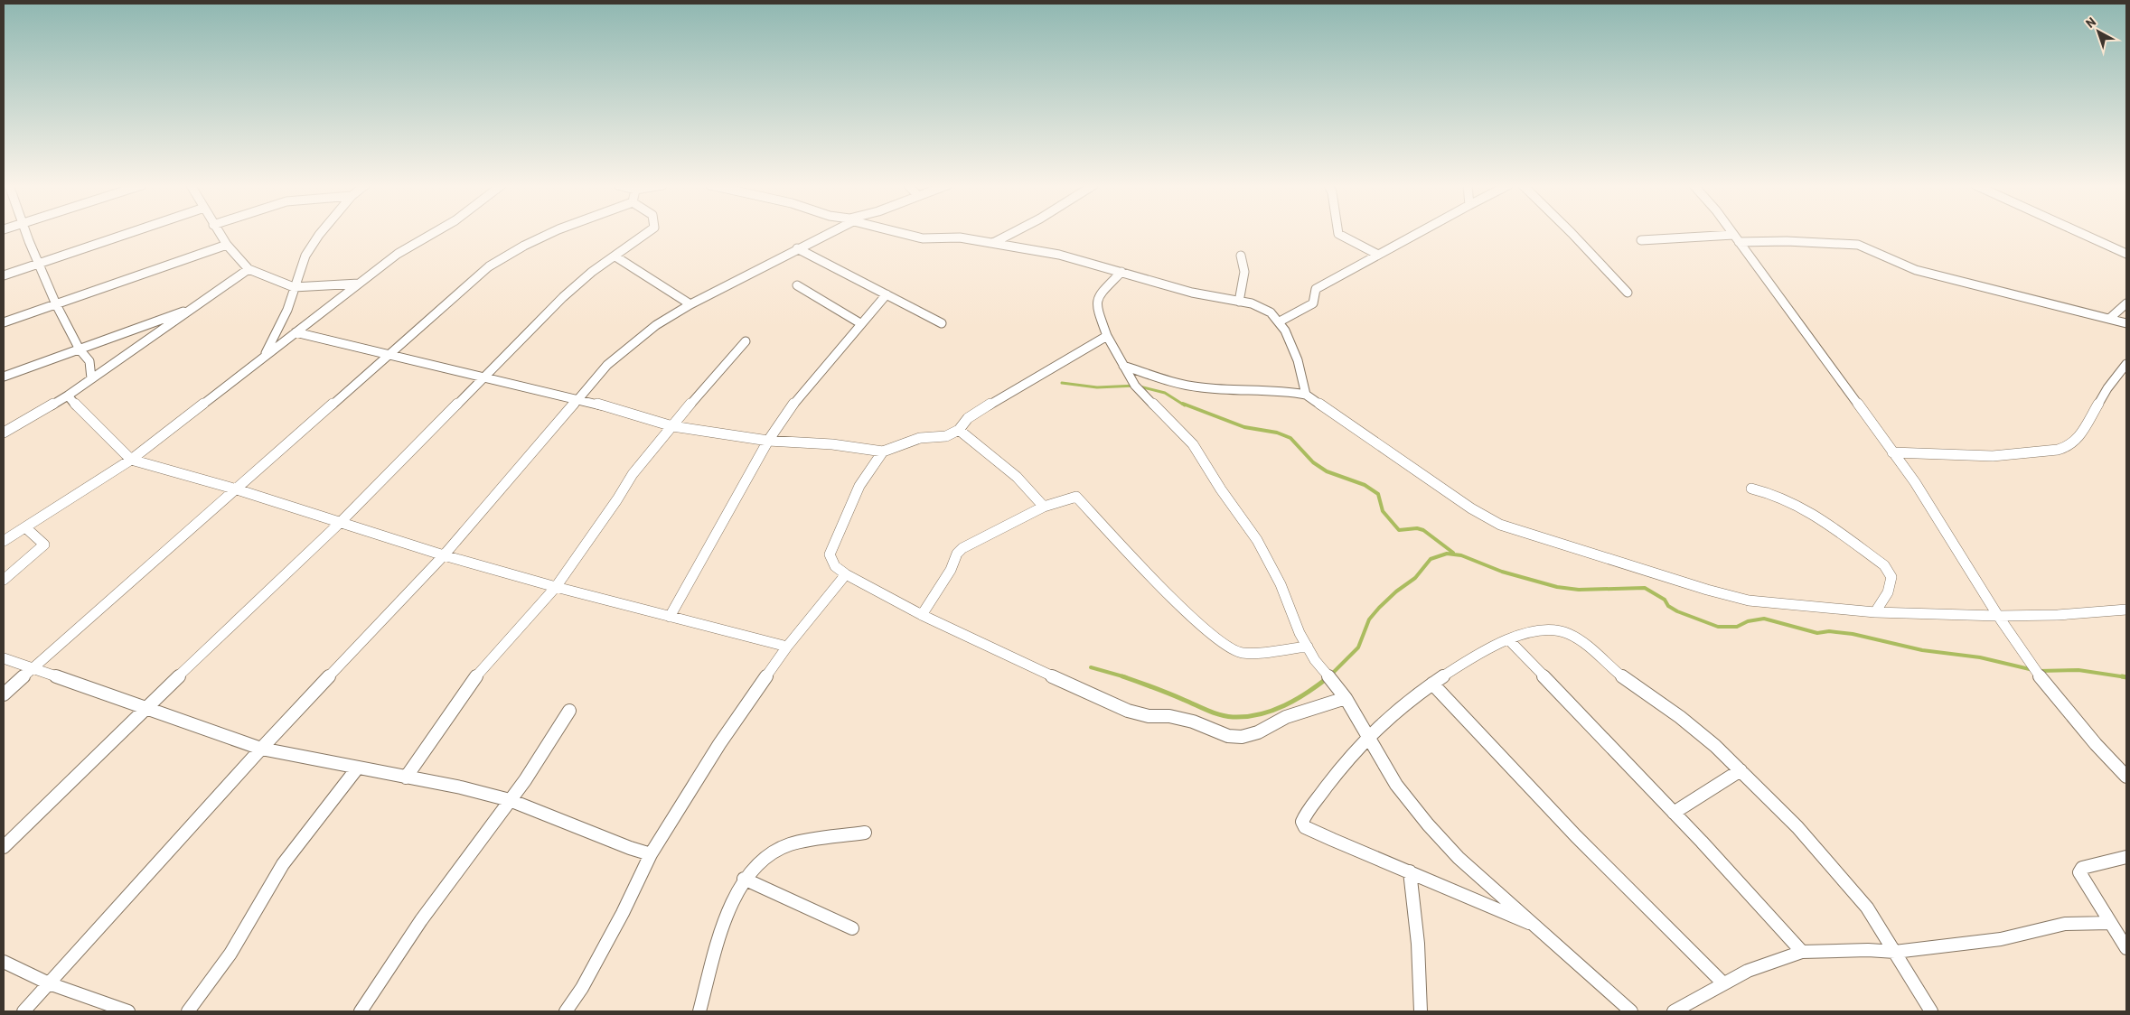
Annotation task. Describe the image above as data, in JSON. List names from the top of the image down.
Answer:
{
  "north": "top left"
}
